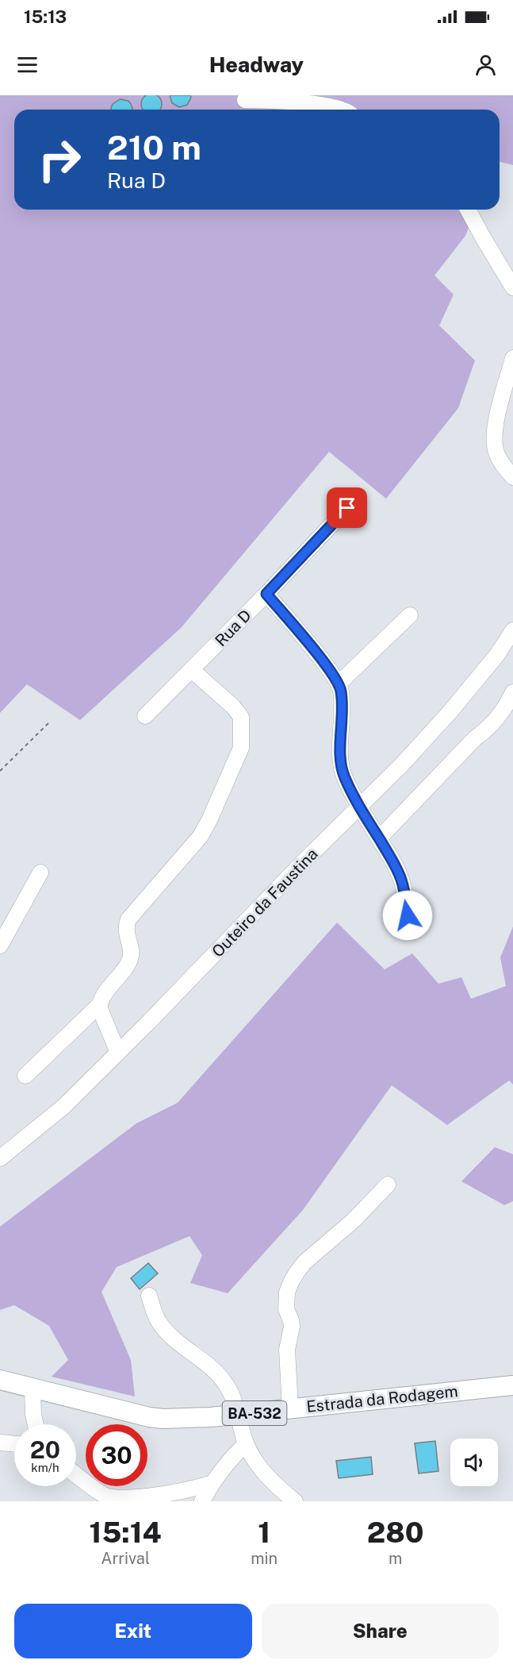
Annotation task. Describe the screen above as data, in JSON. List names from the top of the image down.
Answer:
{
  "streets": {
    "main road": ["Estrada da Rodagem", "BA-532"],
    "street": ["Rua D", "Outeiro da Faustina"]
  },
  "page": {
    "status": "15:13",
    "header": "Headway",
    "turn": ["210 m", "Rua D"],
    "speed": "20 km/h",
    "limit": "30",
    "eta": [
      "15:14",
      "Arrival",
      "1",
      "min",
      "280",
      "m"
    ],
    "buttons": ["Exit", "Share"]
  }
}
